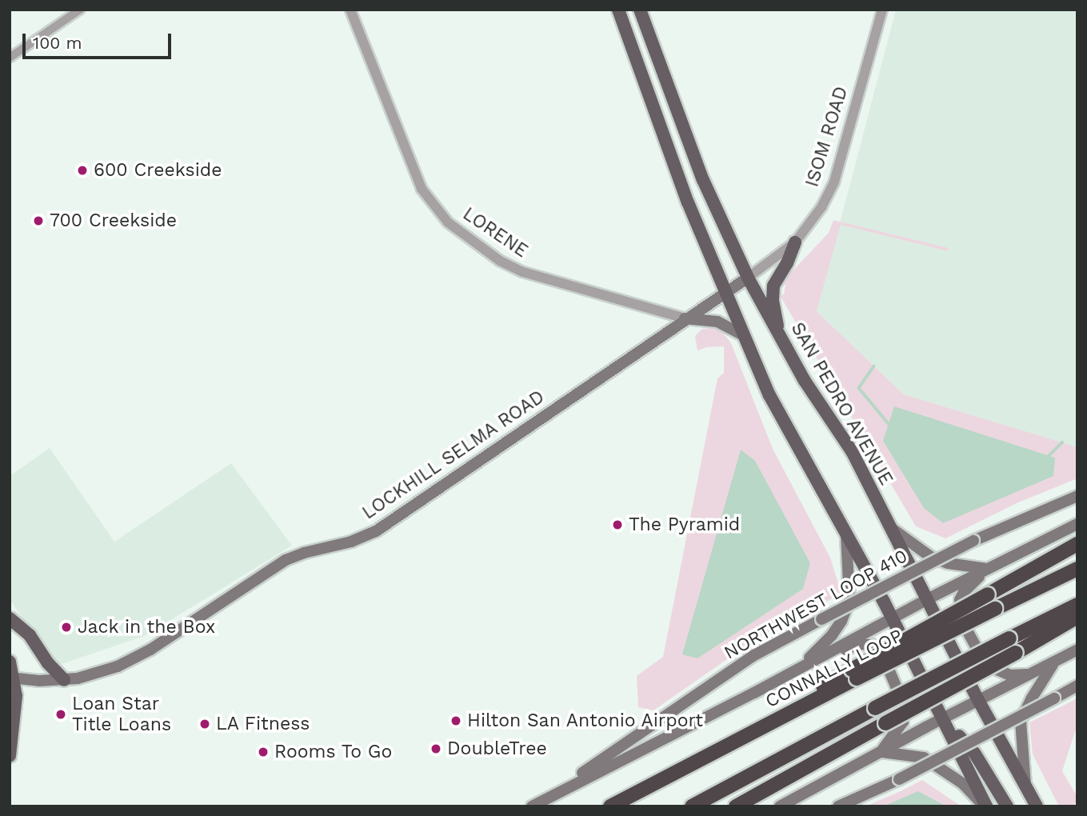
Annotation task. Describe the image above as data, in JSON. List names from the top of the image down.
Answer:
{
  "streets": {
    "highway": ["CONNALLY LOOP"],
    "main road": ["SAN PEDRO AVENUE", "LOCKHILL SELMA ROAD", "NORTHWEST LOOP 410"],
    "street": ["ISOM ROAD", "LORENE"]
  },
  "crossings": [
    ["ISOM ROAD", "SAN PEDRO AVENUE"],
    ["ISOM ROAD", "LOCKHILL SELMA ROAD"],
    ["LORENE", "LOCKHILL SELMA ROAD"],
    ["SAN PEDRO AVENUE", "LOCKHILL SELMA ROAD"],
    ["SAN PEDRO AVENUE", "NORTHWEST LOOP 410"]
  ],
  "places": [
    "600 Creekside",
    "700 Creekside",
    "The Pyramid",
    "Jack in the Box",
    "Loan Star Title Loans",
    "Hilton San Antonio Airport",
    "LA Fitness",
    "DoubleTree",
    "Rooms To Go"
  ],
  "scale_bar": "100 m"
}
